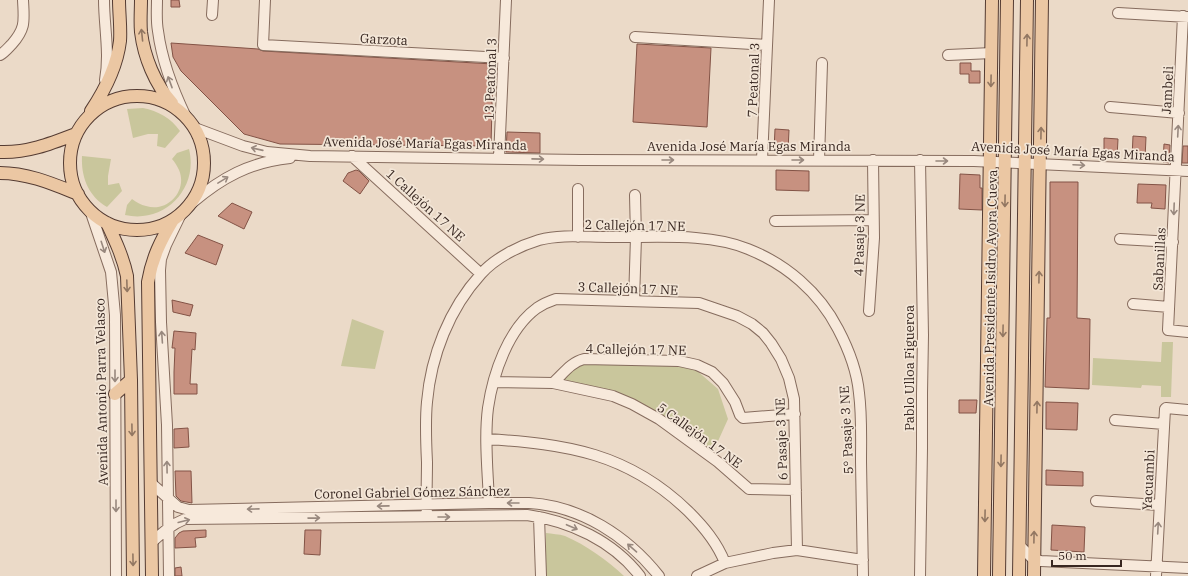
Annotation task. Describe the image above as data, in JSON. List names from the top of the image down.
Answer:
{
  "streets": {
    "main road": ["Avenida Presidente Isidro Ayora Cueva"],
    "street": [
      "Garzota",
      "13 Peatonal 3",
      "7 Peatonal 3",
      "Jambeli",
      "Avenida José María Egas Miranda",
      "1 Callejón 17 NE",
      "2 Callejón 17 NE",
      "4 Pasaje 3 NE",
      "Sabanillas",
      "3 Callejón 17 NE",
      "4 Callejón 17 NE",
      "Pablo Ulloa Figueroa",
      "Avenida Antonio Parra Velasco",
      "5° Pasaje 3 NE",
      "5 Callejón 17 NE",
      "6 Pasaje 3 NE",
      "Yacuambi",
      "Coronel Gabriel Gómez Sánchez"
    ]
  },
  "crossings": [
    ["Garzota", "13 Peatonal 3"],
    ["13 Peatonal 3", "Avenida José María Egas Miranda"],
    ["7 Peatonal 3", "Avenida José María Egas Miranda"],
    ["Jambeli", "Avenida José María Egas Miranda"],
    ["Jambeli", "Sabanillas"],
    ["Avenida José María Egas Miranda", "1 Callejón 17 NE"],
    ["Avenida José María Egas Miranda", "4 Pasaje 3 NE"],
    ["Avenida José María Egas Miranda", "Sabanillas"],
    ["Avenida José María Egas Miranda", "Avenida Presidente Isidro Ayora Cueva"],
    ["Avenida José María Egas Miranda", "Pablo Ulloa Figueroa"],
    ["Avenida José María Egas Miranda", "Avenida Antonio Parra Velasco"],
    ["1 Callejón 17 NE", "2 Callejón 17 NE"],
    ["2 Callejón 17 NE", "5° Pasaje 3 NE"],
    ["2 Callejón 17 NE", "Coronel Gabriel Gómez Sánchez"],
    ["3 Callejón 17 NE", "5 Callejón 17 NE"],
    ["3 Callejón 17 NE", "6 Pasaje 3 NE"],
    ["4 Callejón 17 NE", "5 Callejón 17 NE"],
    ["4 Callejón 17 NE", "6 Pasaje 3 NE"],
    ["5 Callejón 17 NE", "6 Pasaje 3 NE"]
  ],
  "one_way": ["Jambeli", "Sabanillas", "Yacuambi"],
  "scale_bar": "50 m"
}
